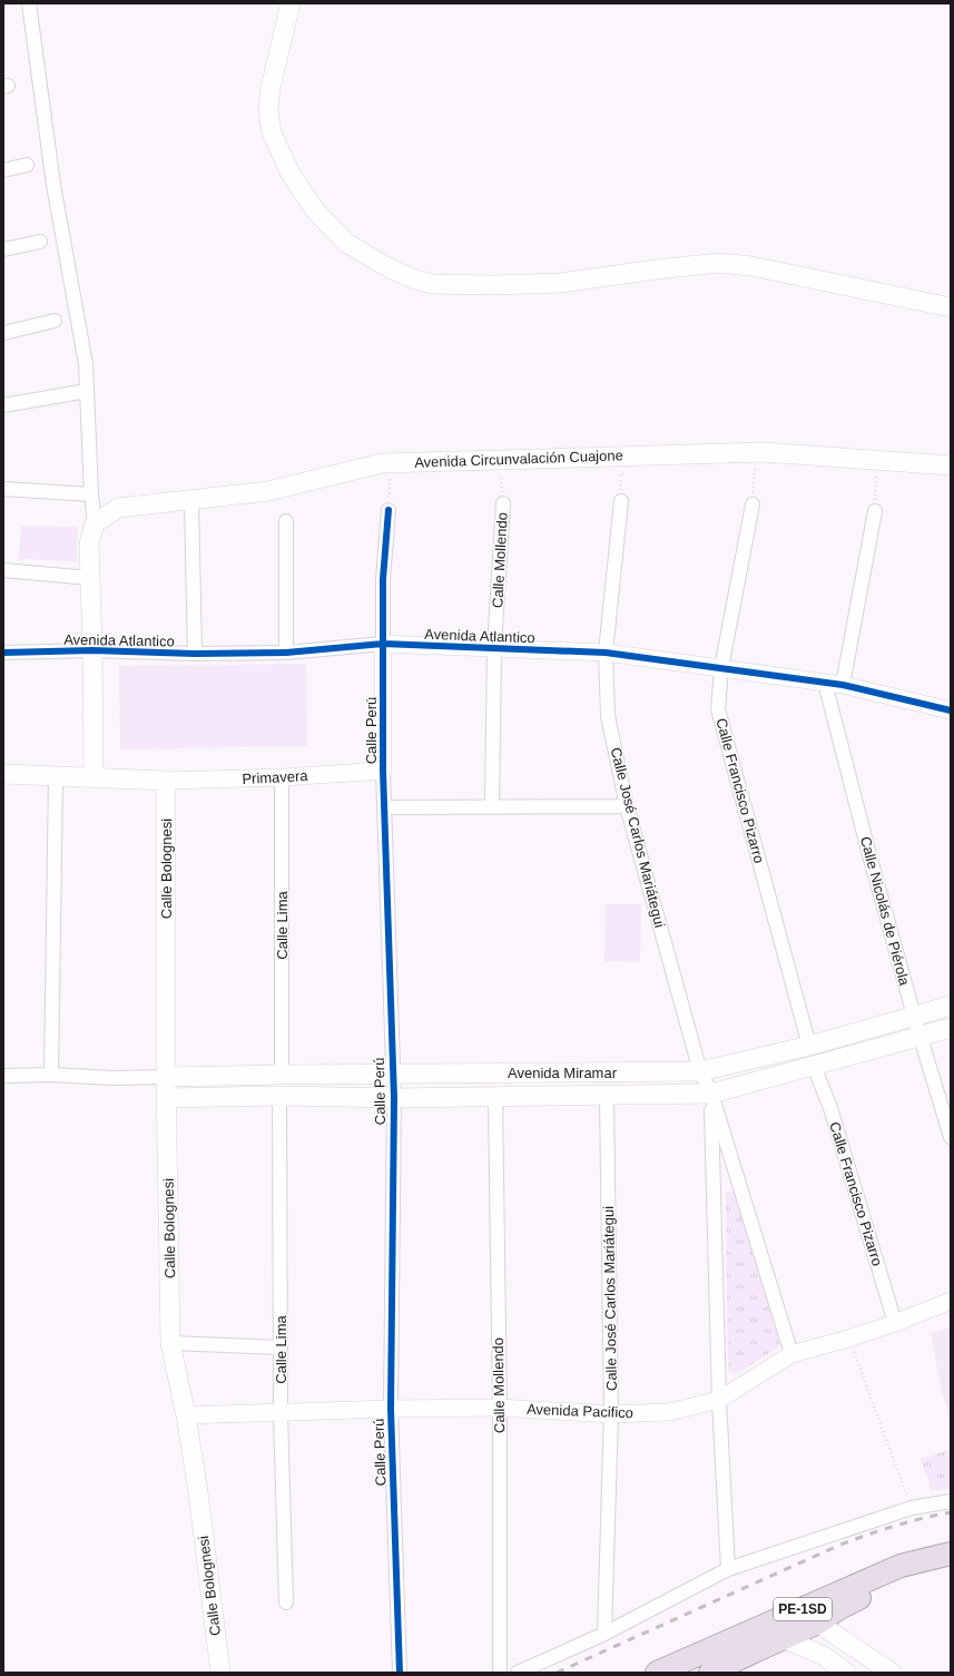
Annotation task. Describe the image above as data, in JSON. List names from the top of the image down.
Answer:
{
  "streets": {
    "highway": ["PE-1SD"],
    "main road": ["Avenida Circunvalación Cuajone", "Calle Bolognesi", "Avenida Miramar"],
    "street": [
      "Calle Mollendo",
      "Avenida Atlantico",
      "Calle Perú",
      "Primavera",
      "Calle Francisco Pizarro",
      "Calle José Carlos Mariátegui",
      "Calle Nicolás de Piérola",
      "Calle Lima",
      "Avenida Pacifico"
    ]
  },
  "crossings": [
    ["Avenida Circunvalación Cuajone", "Calle Mollendo"],
    ["Calle Mollendo", "Avenida Atlantico"],
    ["Calle Mollendo", "Avenida Miramar"],
    ["Calle Mollendo", "Avenida Pacifico"],
    ["Avenida Atlantico", "Calle Perú"],
    ["Avenida Atlantico", "Calle Francisco Pizarro"],
    ["Avenida Atlantico", "Calle José Carlos Mariátegui"],
    ["Avenida Atlantico", "Calle Nicolás de Piérola"],
    ["Calle Perú", "Primavera"],
    ["Calle Perú", "Avenida Miramar"],
    ["Calle Perú", "Avenida Pacifico"],
    ["Primavera", "Calle Bolognesi"],
    ["Primavera", "Calle Lima"],
    ["Calle Francisco Pizarro", "Avenida Miramar"],
    ["Calle Francisco Pizarro", "Avenida Pacifico"],
    ["Calle José Carlos Mariátegui", "Avenida Miramar"],
    ["Calle José Carlos Mariátegui", "Avenida Pacifico"],
    ["Calle Bolognesi", "Avenida Miramar"],
    ["Calle Bolognesi", "Avenida Pacifico"],
    ["Calle Nicolás de Piérola", "Avenida Miramar"],
    ["Calle Lima", "Avenida Miramar"],
    ["Calle Lima", "Avenida Pacifico"]
  ]
}
